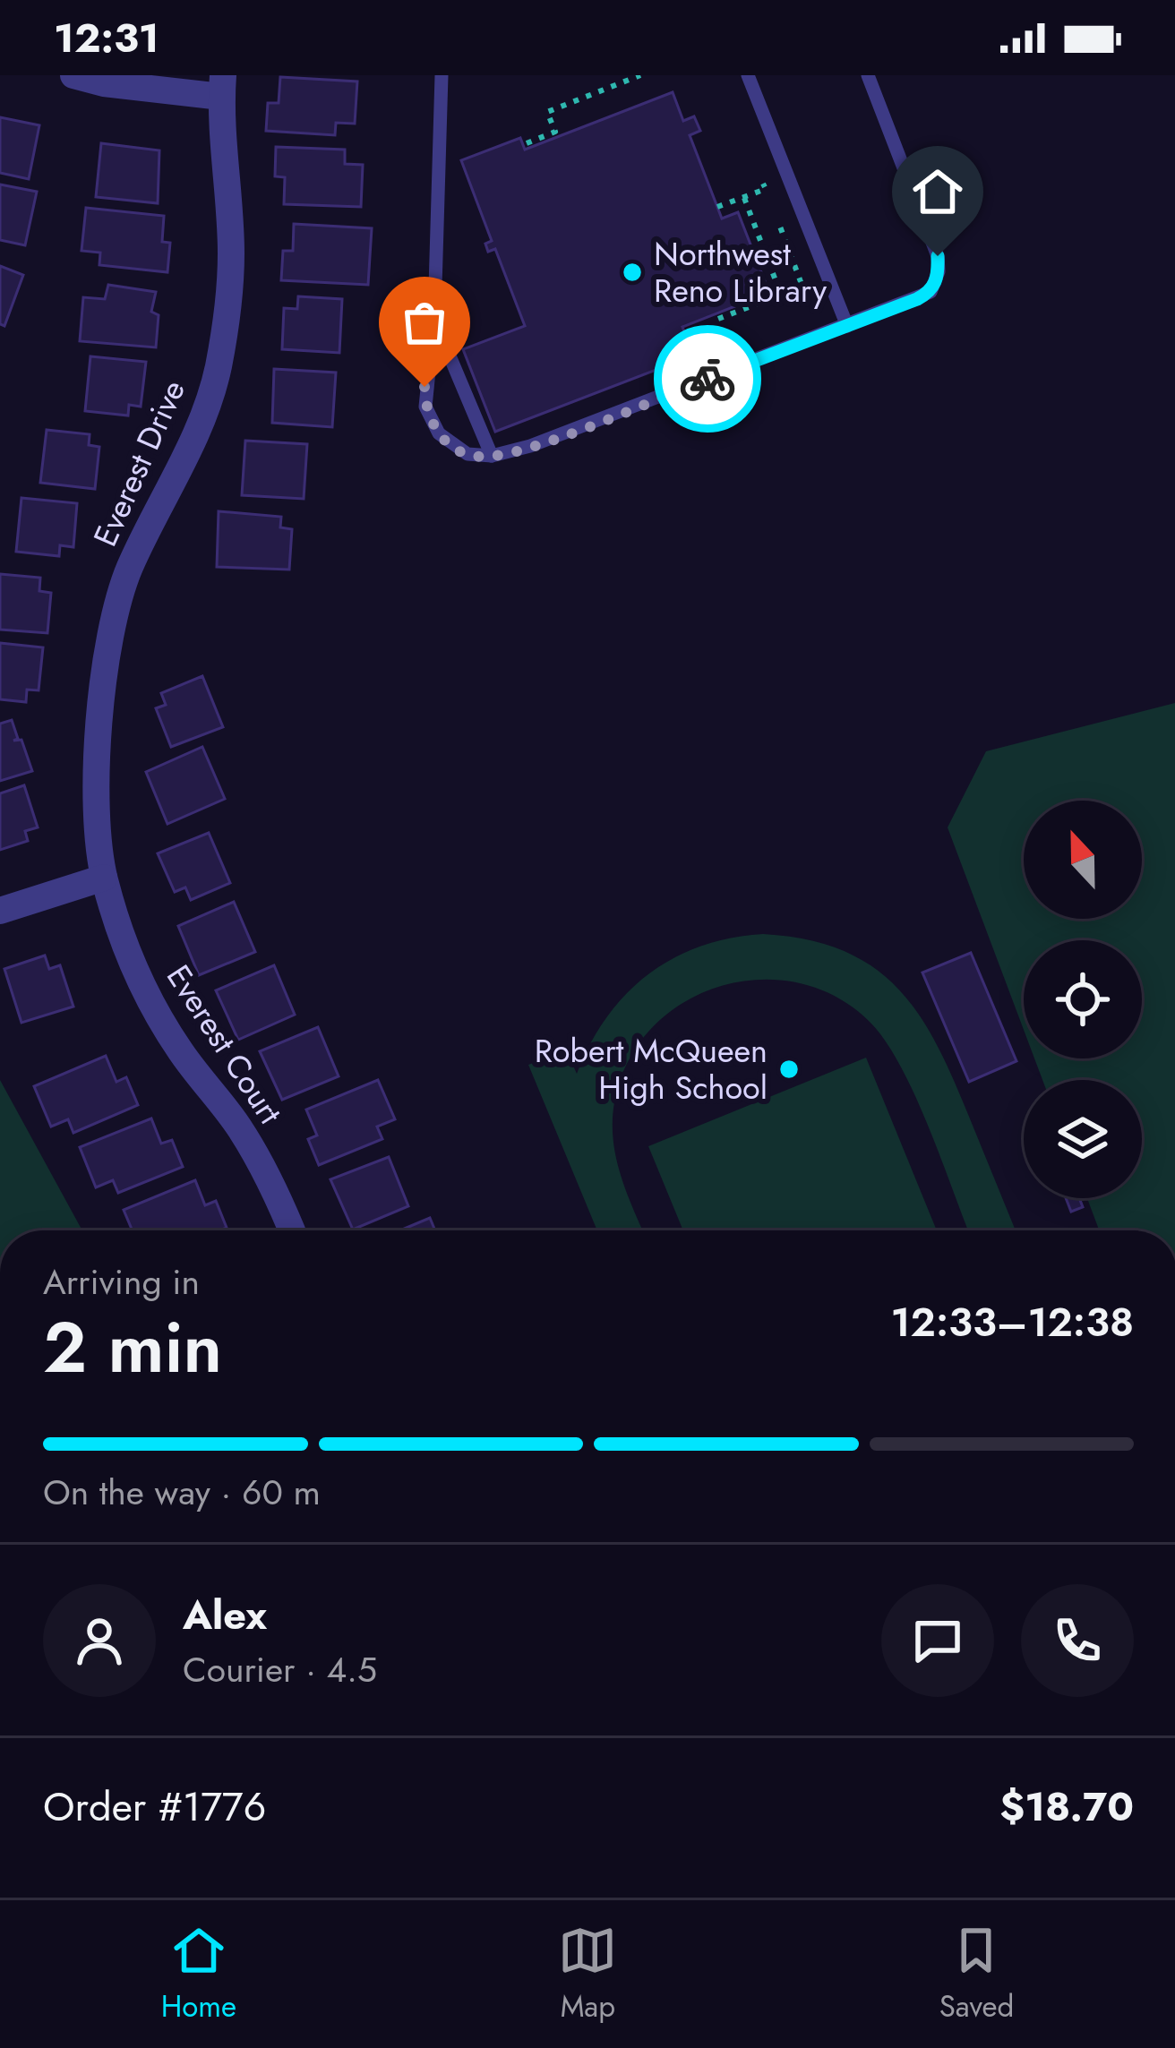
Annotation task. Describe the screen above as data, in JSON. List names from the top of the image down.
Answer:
{
  "streets": {
    "street": ["Everest Drive", "Everest Court"]
  },
  "crossings": [
    ["Everest Drive", "Everest Court"]
  ],
  "places": ["Northwest Reno Library", "Robert McQueen High School"],
  "north": "top",
  "page": {
    "status": "12:31",
    "heading": ["2 min", "Arriving in", "12:33–12:38"],
    "panel": [
      "Alex",
      "Courier · 4.5",
      "Order #1776",
      "$18.70"
    ],
    "bar": "On the way · 60 m",
    "tabs": ["Home", "Map", "Saved"]
  }
}
